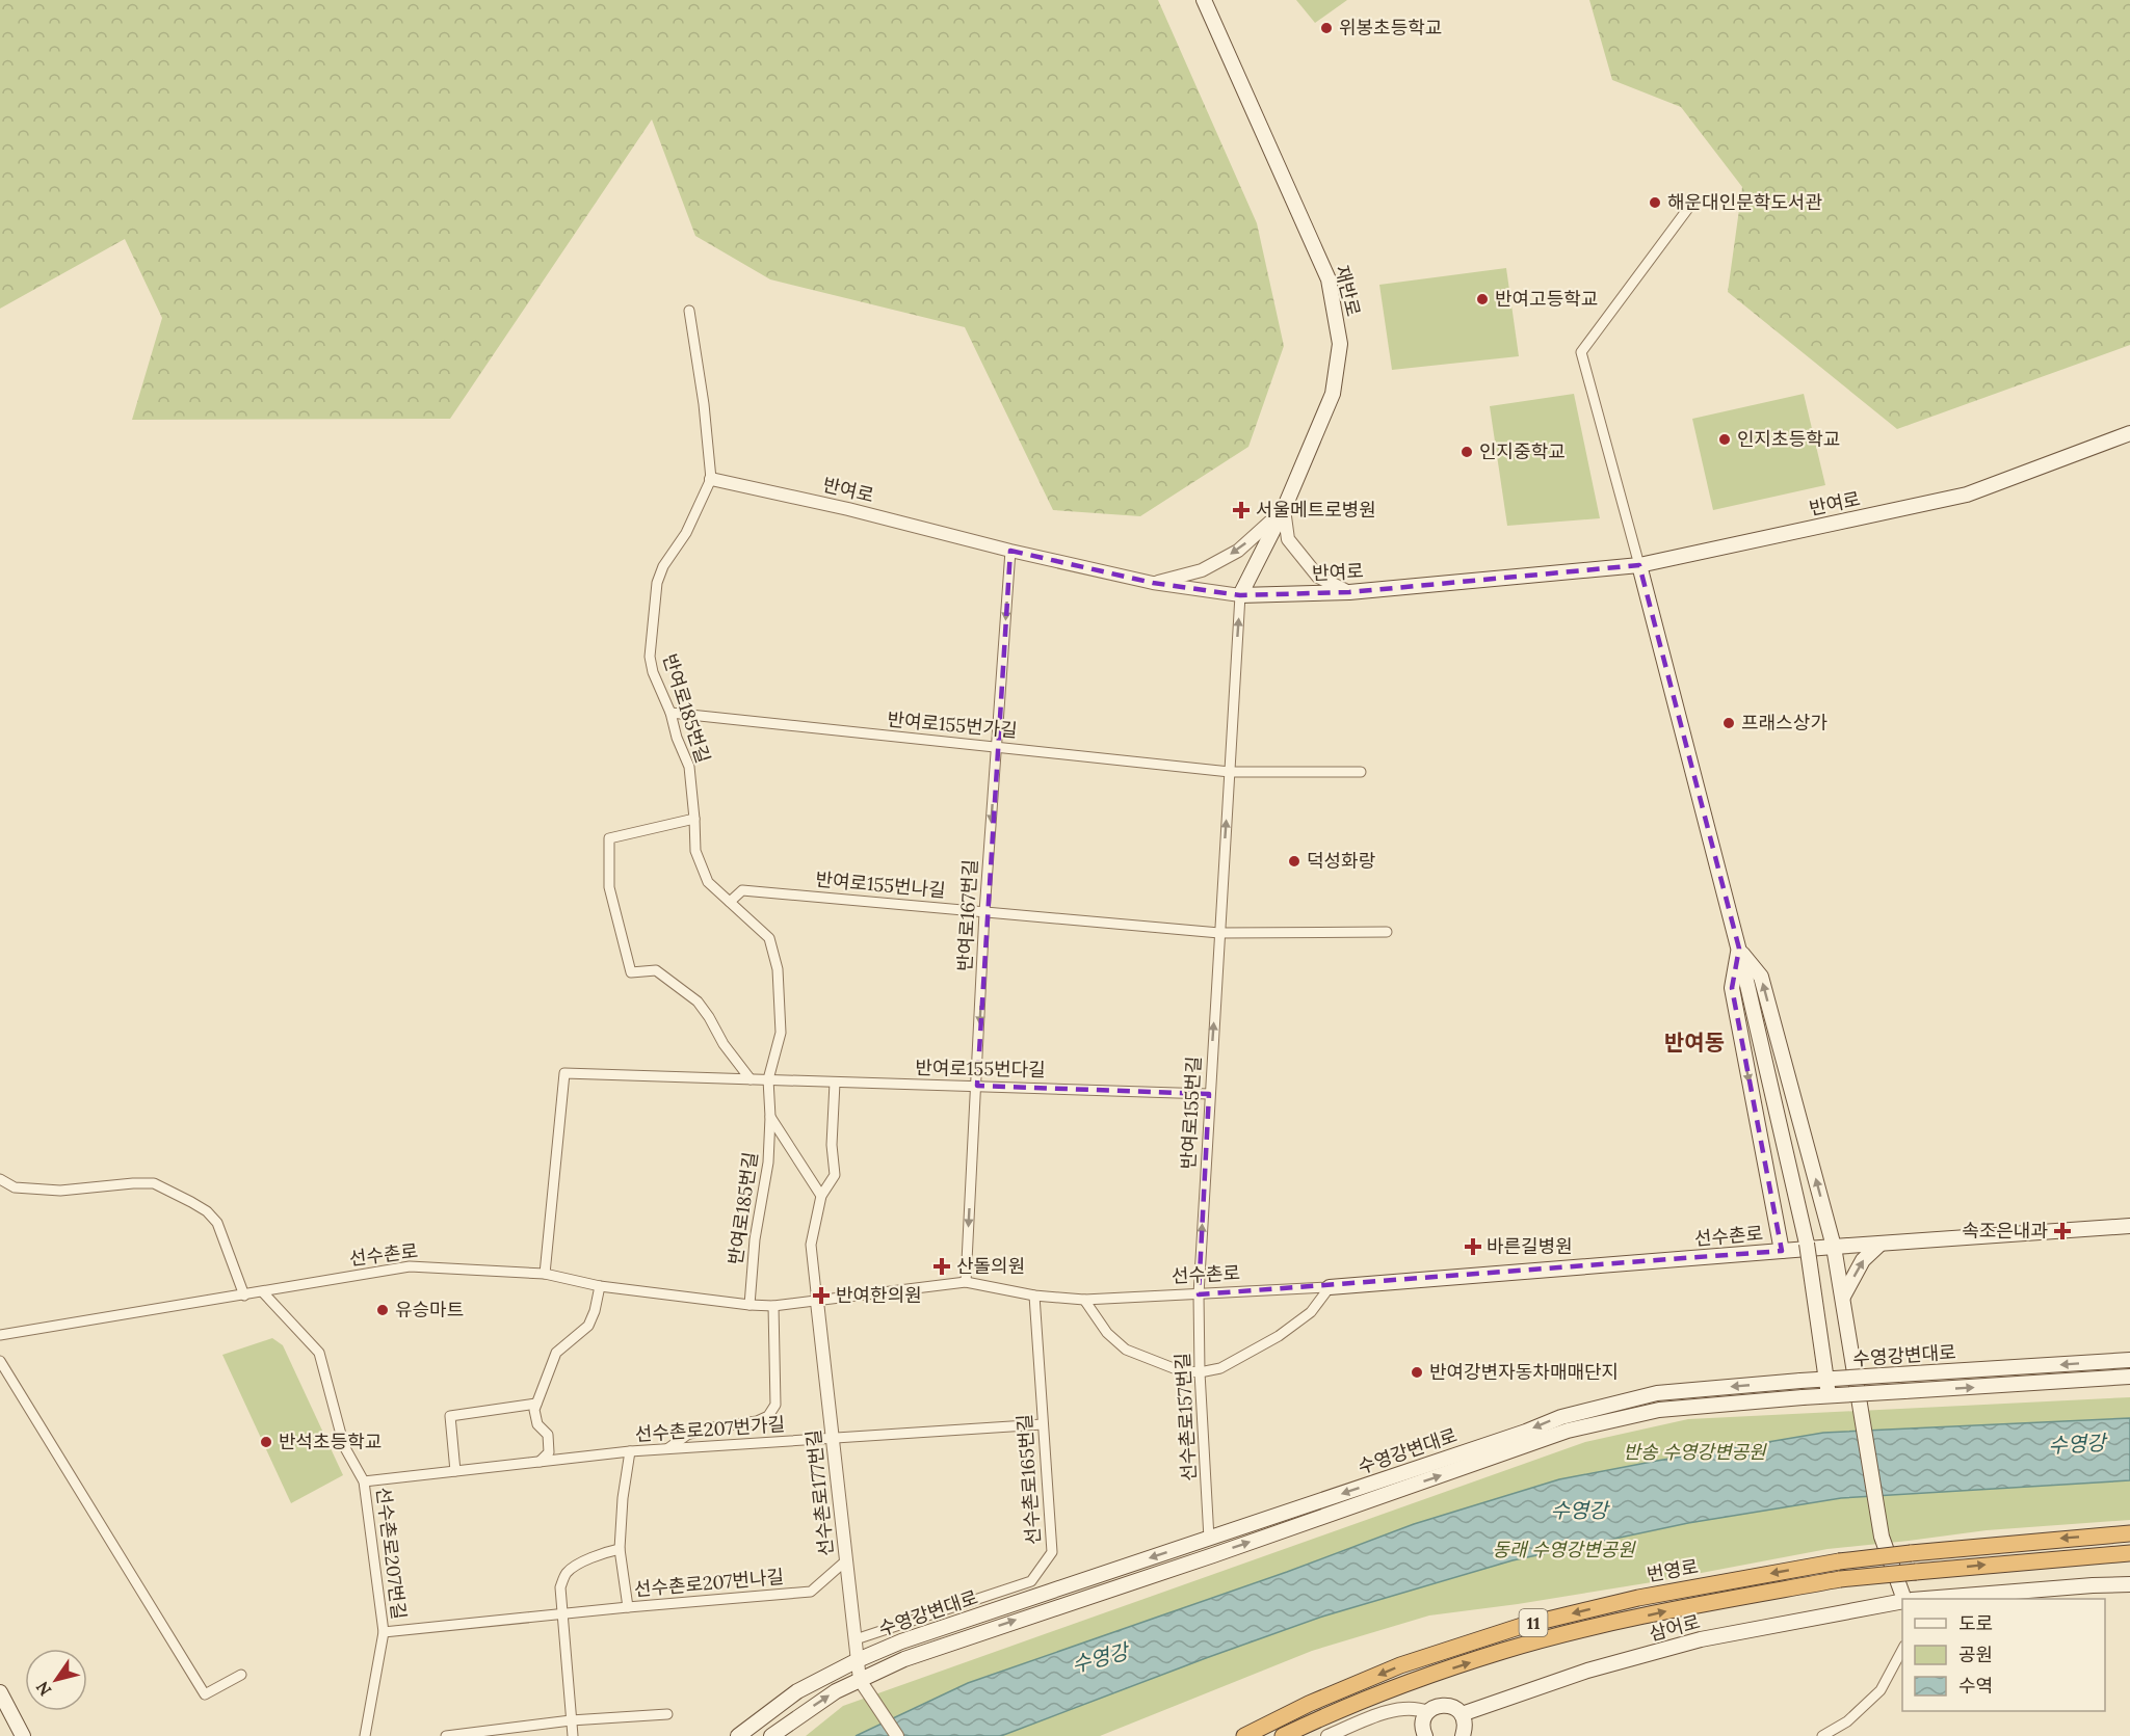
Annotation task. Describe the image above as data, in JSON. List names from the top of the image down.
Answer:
{
  "streets": {
    "highway": ["번영로", "11"],
    "main road": [
      "재반로",
      "반여로",
      "선수촌로",
      "수영강변대로",
      "삼어로"
    ],
    "street": [
      "반여로185번길",
      "반여로155번가길",
      "반여로155번나길",
      "반여로167번길",
      "반여로155번다길",
      "반여로155번길",
      "선수촌로157번길",
      "선수촌로207번가길",
      "선수촌로165번길",
      "선수촌로177번길",
      "선수촌로207번길",
      "선수촌로207번나길"
    ]
  },
  "crossings": [
    ["재반로", "반여로"],
    ["재반로", "반여로155번길"],
    ["반여로", "반여로185번길"],
    ["반여로", "반여로167번길"],
    ["반여로", "반여로155번길"],
    ["반여로185번길", "반여로155번가길"],
    ["반여로185번길", "반여로155번나길"],
    ["반여로185번길", "반여로155번다길"],
    ["반여로185번길", "선수촌로"],
    ["반여로155번가길", "반여로167번길"],
    ["반여로155번가길", "반여로155번길"],
    ["반여로155번나길", "반여로167번길"],
    ["반여로155번나길", "반여로155번길"],
    ["반여로167번길", "반여로155번다길"],
    ["반여로167번길", "선수촌로"],
    ["반여로155번다길", "반여로155번길"],
    ["반여로155번다길", "선수촌로"],
    ["반여로155번길", "선수촌로"],
    ["반여로155번길", "선수촌로157번길"],
    ["선수촌로", "선수촌로157번길"],
    ["선수촌로", "선수촌로165번길"],
    ["선수촌로", "선수촌로177번길"],
    ["선수촌로", "선수촌로207번길"],
    ["선수촌로", "삼어로"],
    ["수영강변대로", "선수촌로157번길"],
    ["수영강변대로", "선수촌로177번길"],
    ["선수촌로207번가길", "선수촌로165번길"],
    ["선수촌로207번가길", "선수촌로177번길"],
    ["선수촌로207번가길", "선수촌로207번길"],
    ["선수촌로165번길", "선수촌로177번길"],
    ["선수촌로177번길", "선수촌로207번나길"],
    ["선수촌로207번길", "선수촌로207번나길"]
  ],
  "one_way": ["반여로167번길", "반여로155번길"],
  "districts": ["반여동"],
  "water": ["수영강"],
  "parks": ["반송 수영강변공원", "동래 수영강변공원"],
  "places": {
    "other": [
      "위봉초등학교",
      "해운대인문학도서관",
      "반여고등학교",
      "인지초등학교",
      "인지중학교",
      "프래스상가",
      "덕성화랑",
      "유승마트",
      "반여강변자동차매매단지",
      "반석초등학교"
    ],
    "health": [
      "서울메트로병원",
      "속조은내과",
      "바른길병원",
      "산돌의원",
      "반여한의원"
    ]
  },
  "legend": ["도로", "공원", "수역"],
  "north": "bottom left"
}
